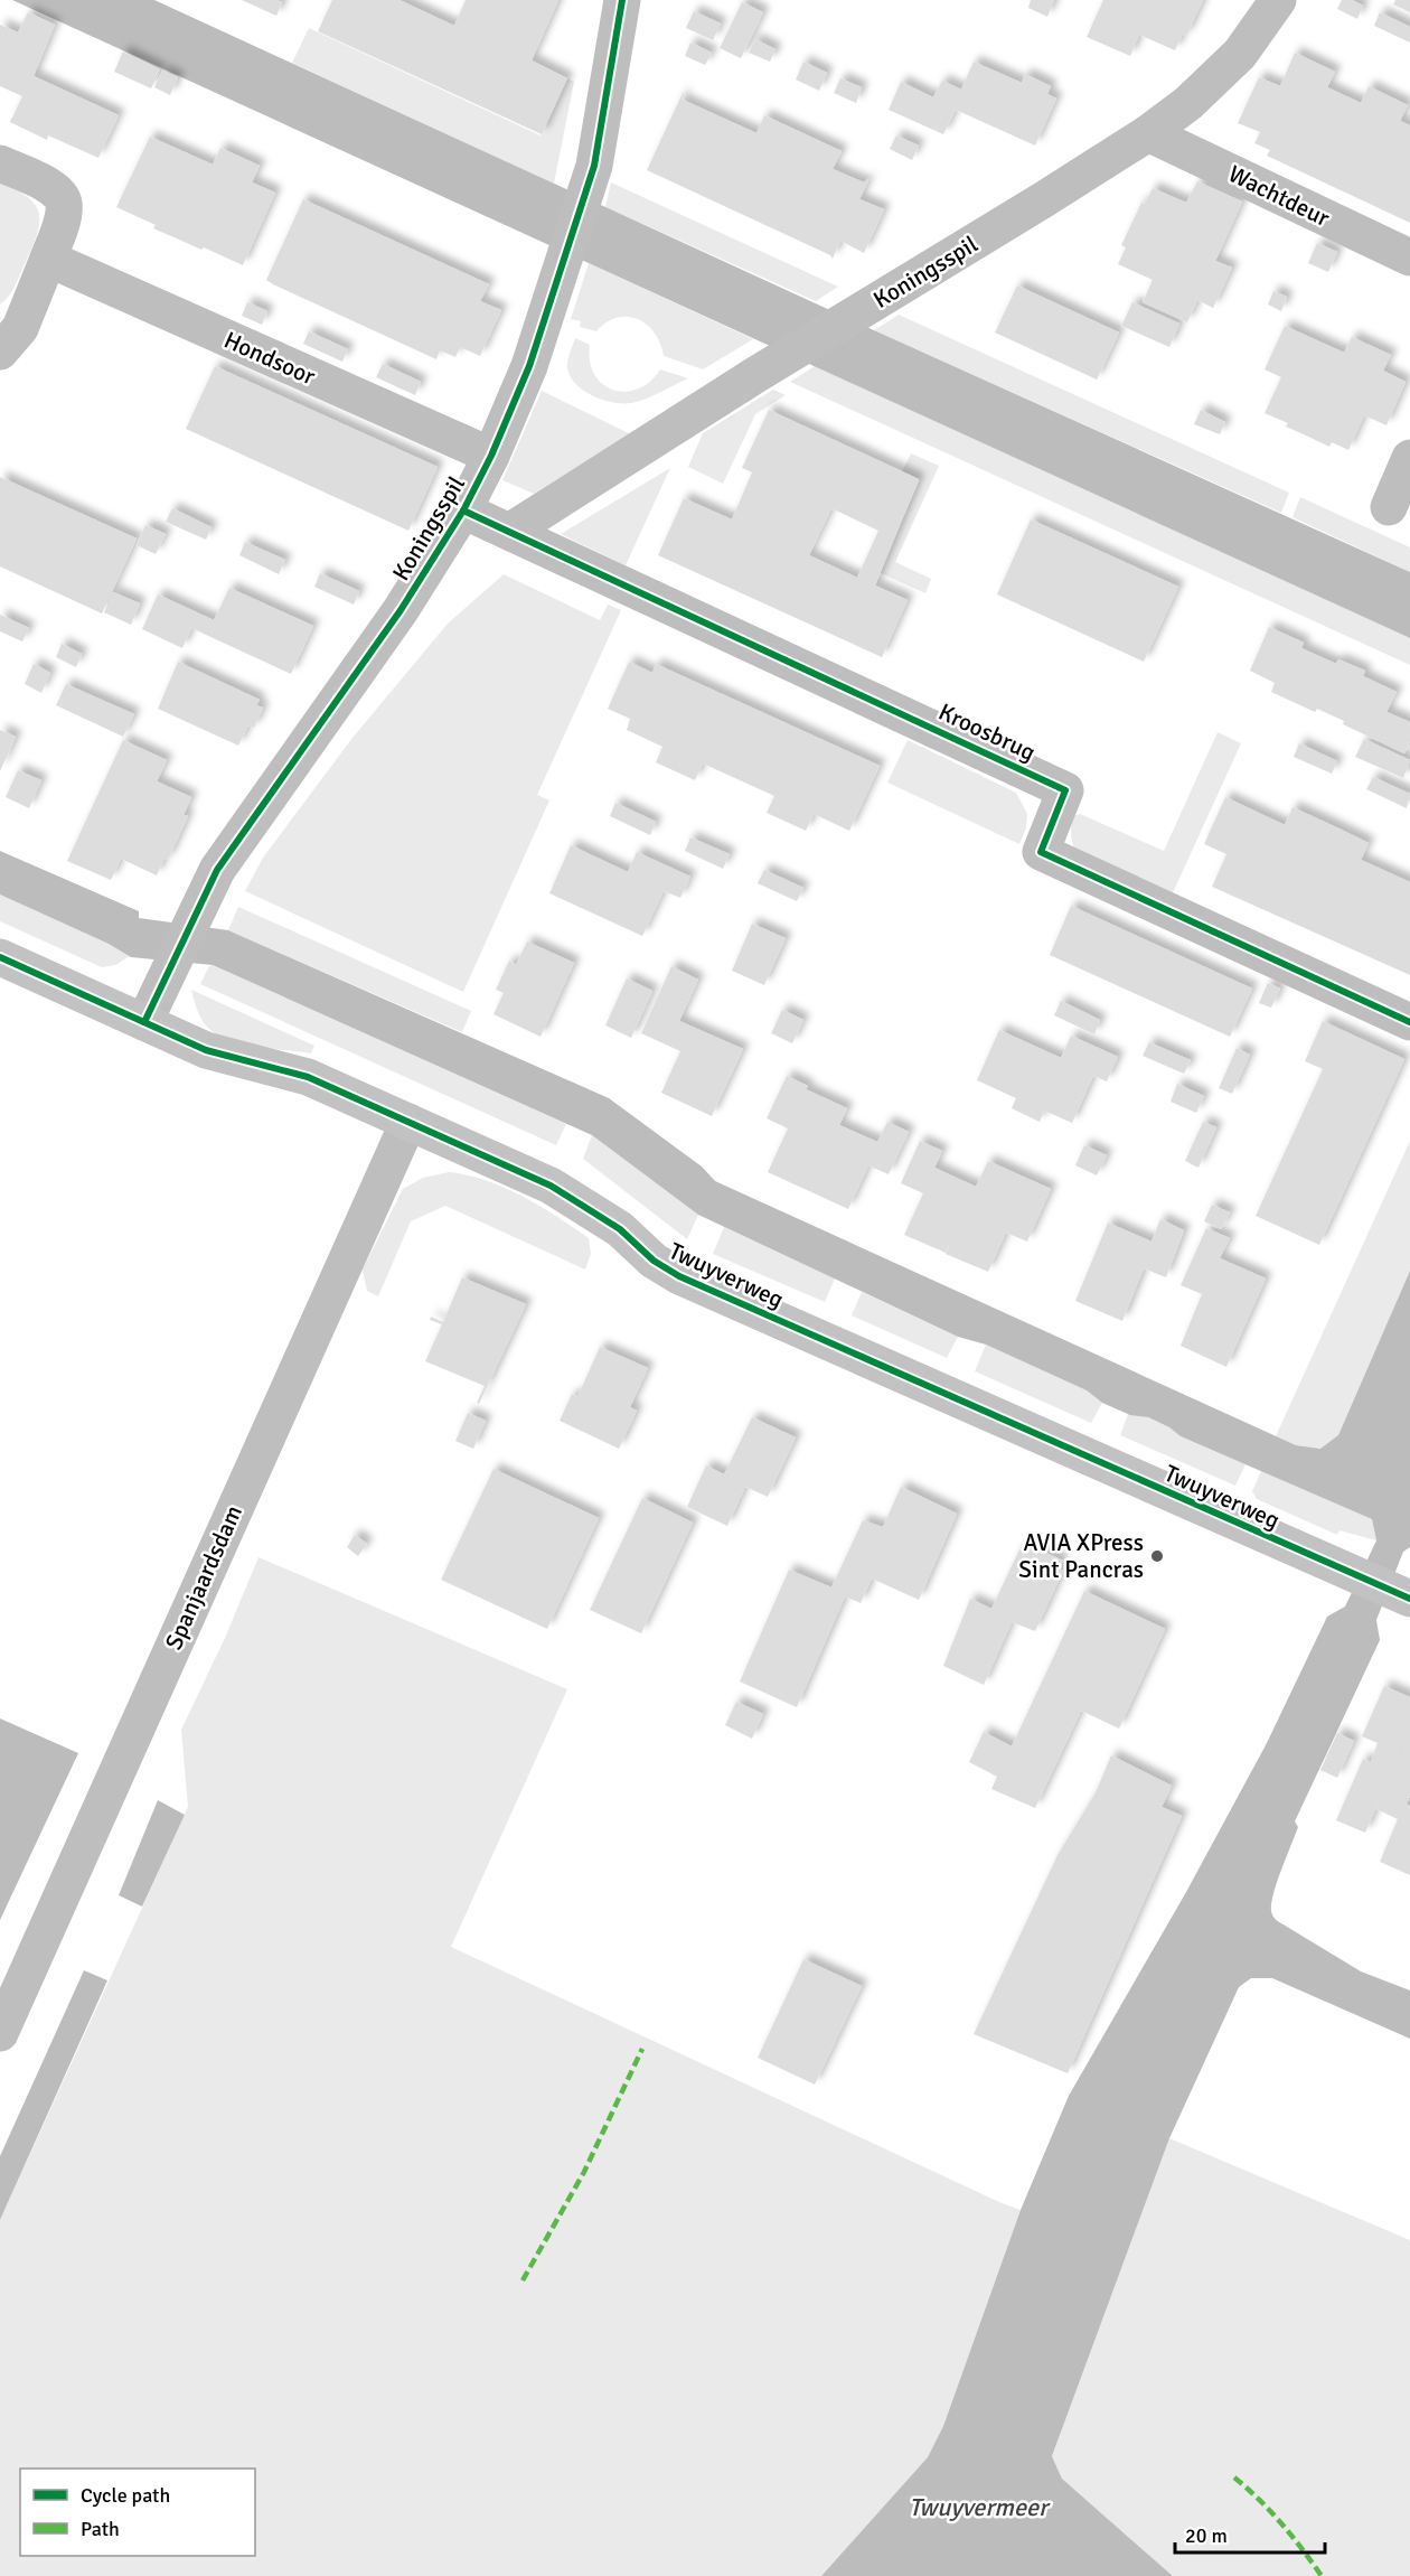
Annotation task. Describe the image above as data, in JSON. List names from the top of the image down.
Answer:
{
  "streets": {
    "street": [
      "Wachtdeur",
      "Koningsspil",
      "Hondsoor",
      "Kroosbrug",
      "Twuyverweg",
      "Spanjaardsdam"
    ]
  },
  "crossings": [
    ["Wachtdeur", "Koningsspil"],
    ["Koningsspil", "Hondsoor"],
    ["Koningsspil", "Kroosbrug"],
    ["Koningsspil", "Twuyverweg"],
    ["Twuyverweg", "Spanjaardsdam"]
  ],
  "water": ["Twuyvermeer"],
  "places": ["AVIA XPress Sint Pancras"],
  "legend": ["Cycle path", "Path"],
  "scale_bar": "20 m"
}
